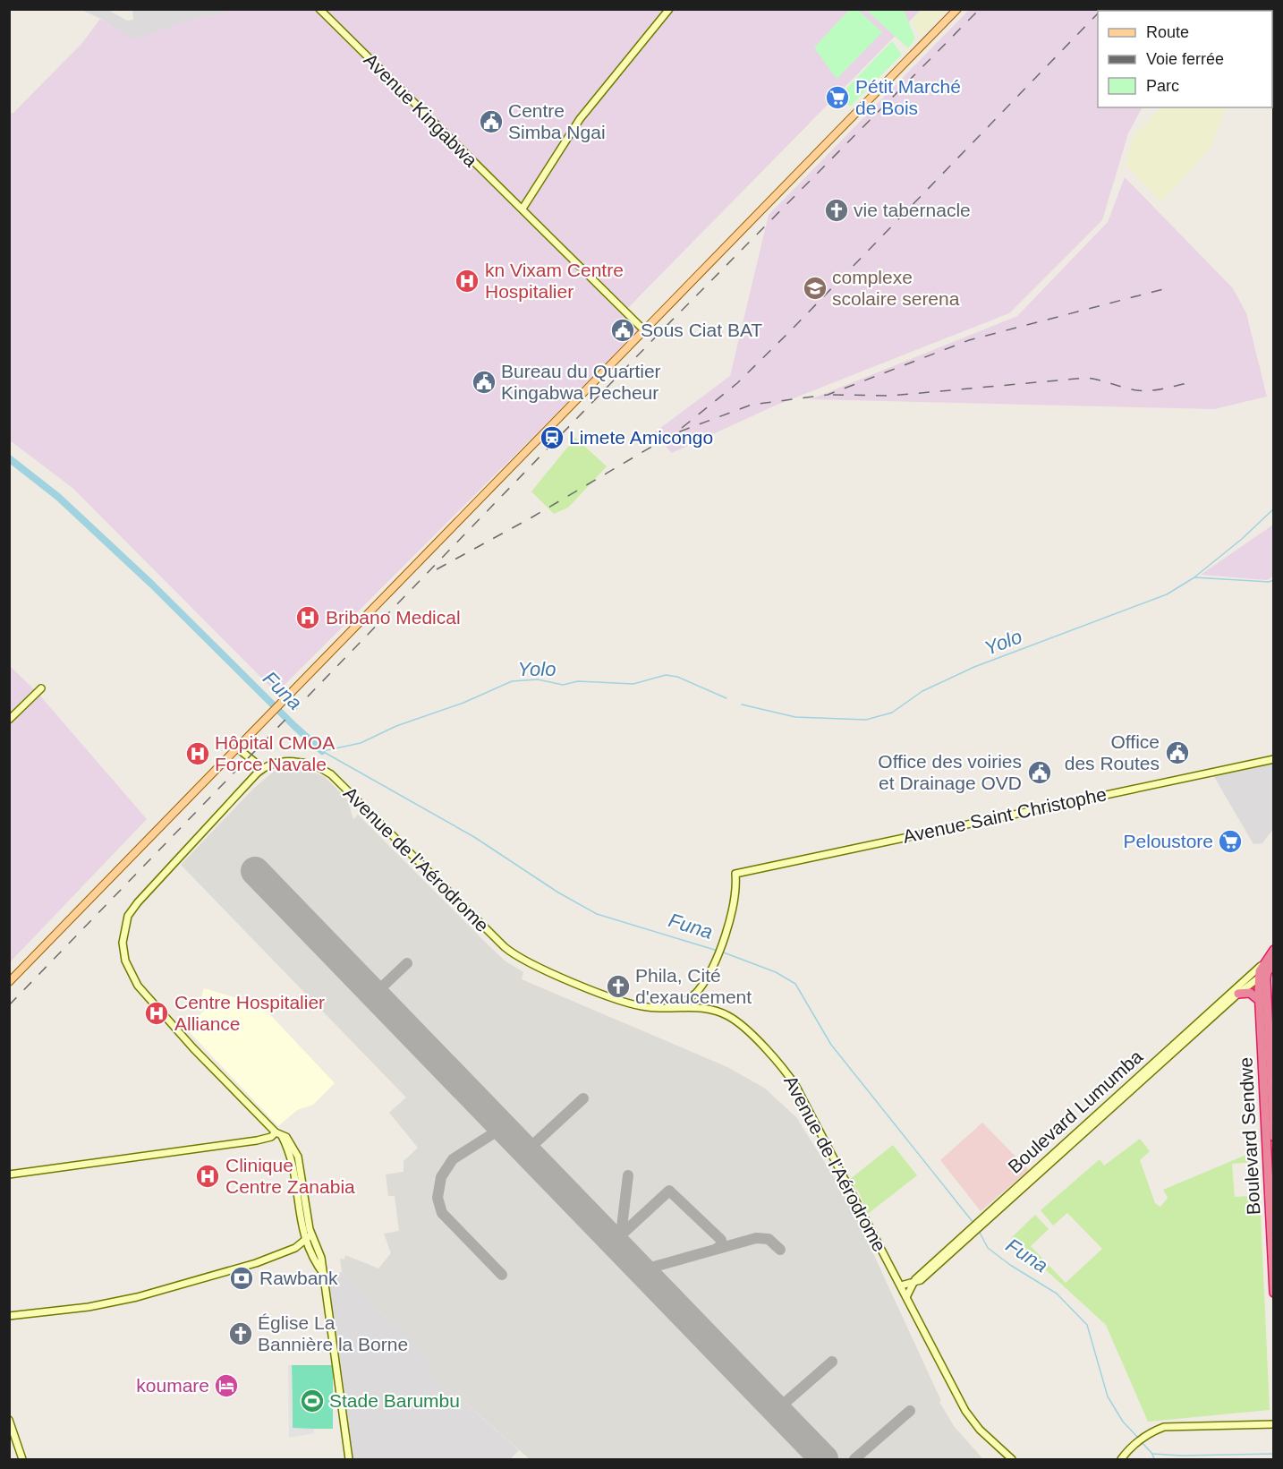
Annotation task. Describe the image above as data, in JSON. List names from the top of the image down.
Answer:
{
  "streets": {
    "highway": ["Boulevard Lumumba", "Boulevard Sendwe"],
    "main road": ["Avenue Kingabwa", "Avenue Saint Christophe", "Avenue de l’Aérodrome"]
  },
  "crossings": [
    ["Avenue Saint Christophe", "Avenue de l’Aérodrome"],
    ["Avenue de l’Aérodrome", "Boulevard Lumumba"],
    ["Boulevard Lumumba", "Boulevard Sendwe"]
  ],
  "water": ["Yolo", "Funa"],
  "places": {
    "supermarket": ["Pétit Marché de Bois", "Peloustore"],
    "public building": [
      "Centre Simba Ngai",
      "Sous Ciat BAT",
      "Bureau du Quartier Kingabwa Pecheur",
      "Office des Routes",
      "Office des voiries et Drainage OVD"
    ],
    "church": ["vie tabernacle", "Phila, Cité d'exaucement", "Église La Bannière la Borne"],
    "hospital": [
      "kn Vixam Centre Hospitalier",
      "Bribano Medical",
      "Hôpital CMOA Force Navale",
      "Centre Hospitalier Alliance",
      "Clinique Centre Zanabia"
    ],
    "school or university": ["complexe scolaire serena"],
    "station": ["Limete Amicongo"],
    "bank": ["Rawbank"],
    "hotel": ["koumare"],
    "sports": ["Stade Barumbu"]
  },
  "legend": ["Route", "Voie ferrée", "Parc"]
}
